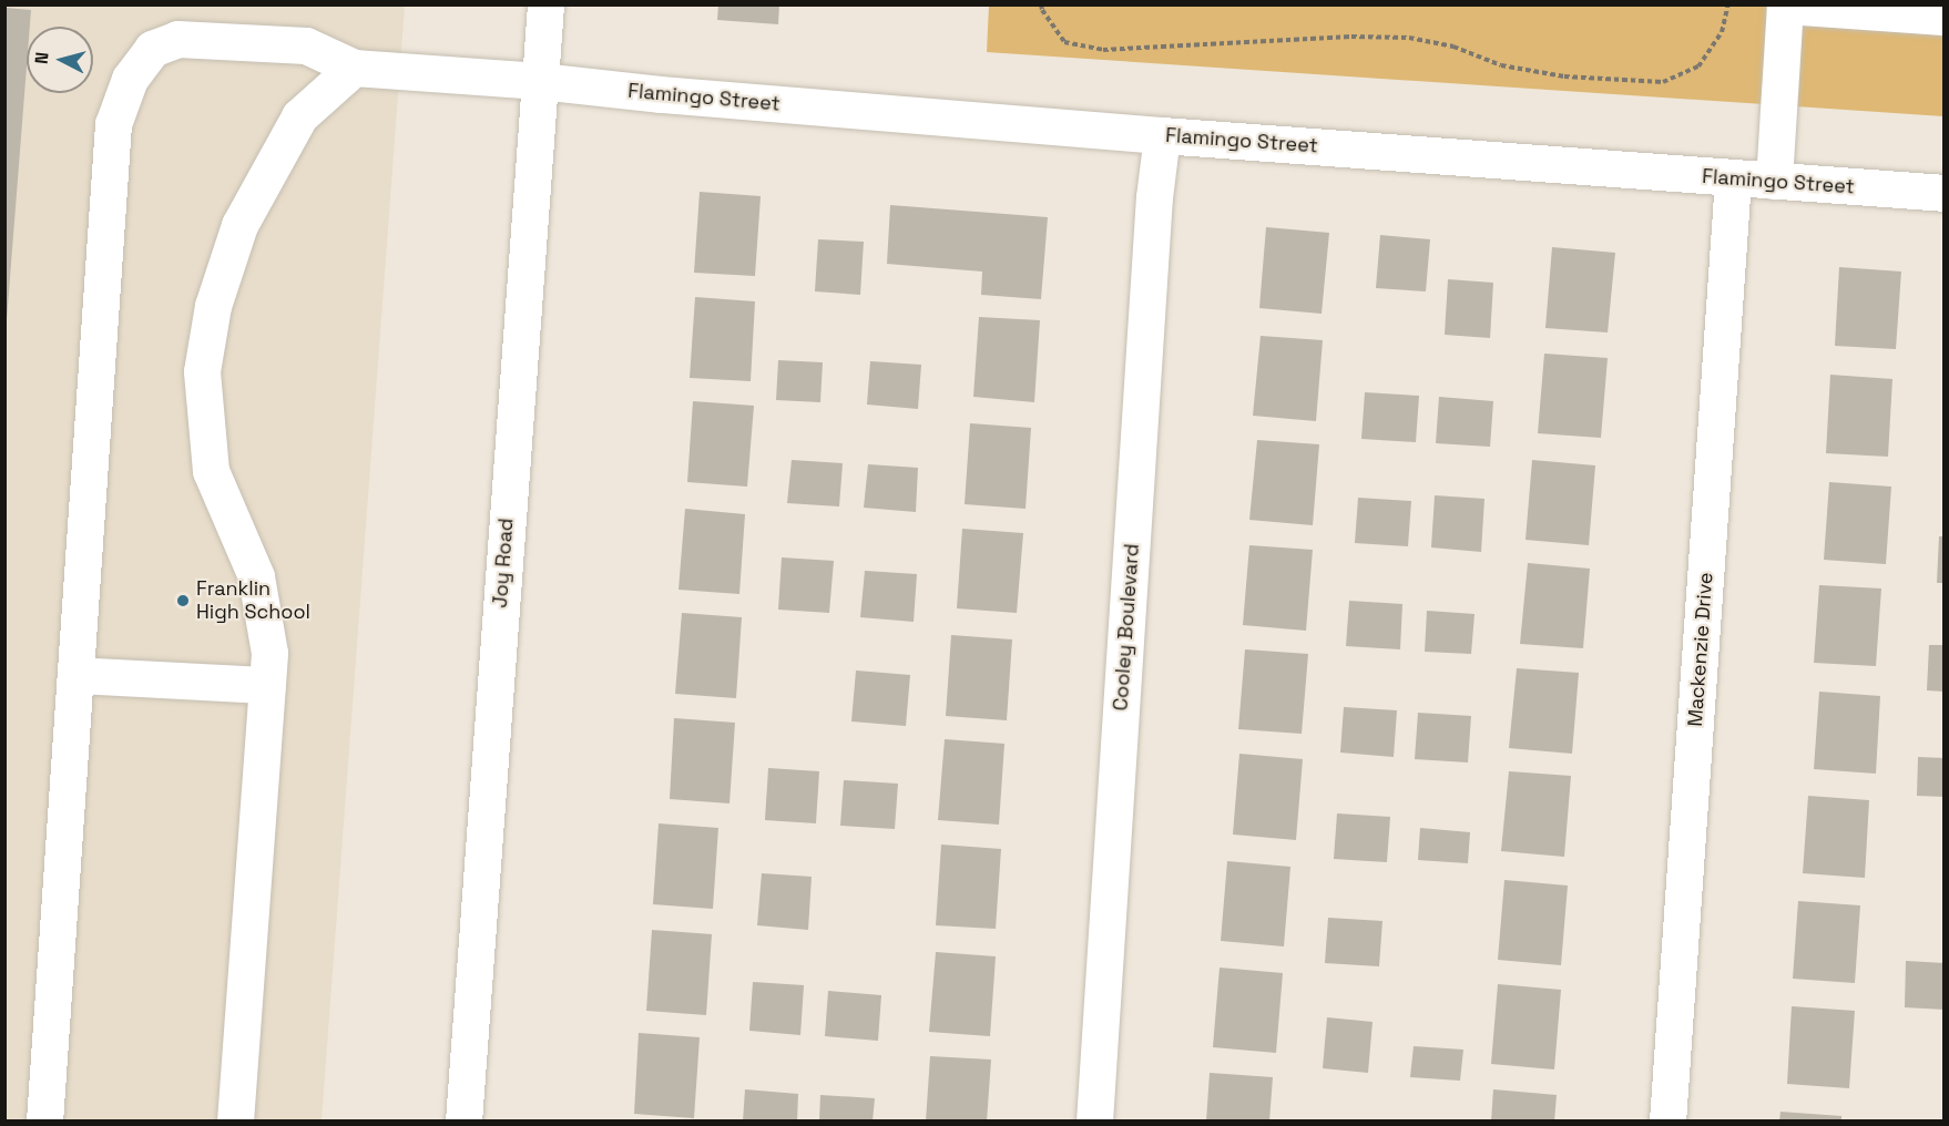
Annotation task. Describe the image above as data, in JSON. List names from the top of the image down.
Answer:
{
  "streets": {
    "street": [
      "Flamingo Street",
      "Joy Road",
      "Cooley Boulevard",
      "Mackenzie Drive"
    ]
  },
  "crossings": [
    ["Flamingo Street", "Joy Road"],
    ["Flamingo Street", "Cooley Boulevard"],
    ["Flamingo Street", "Mackenzie Drive"]
  ],
  "places": ["Franklin High School"],
  "north": "left"
}
